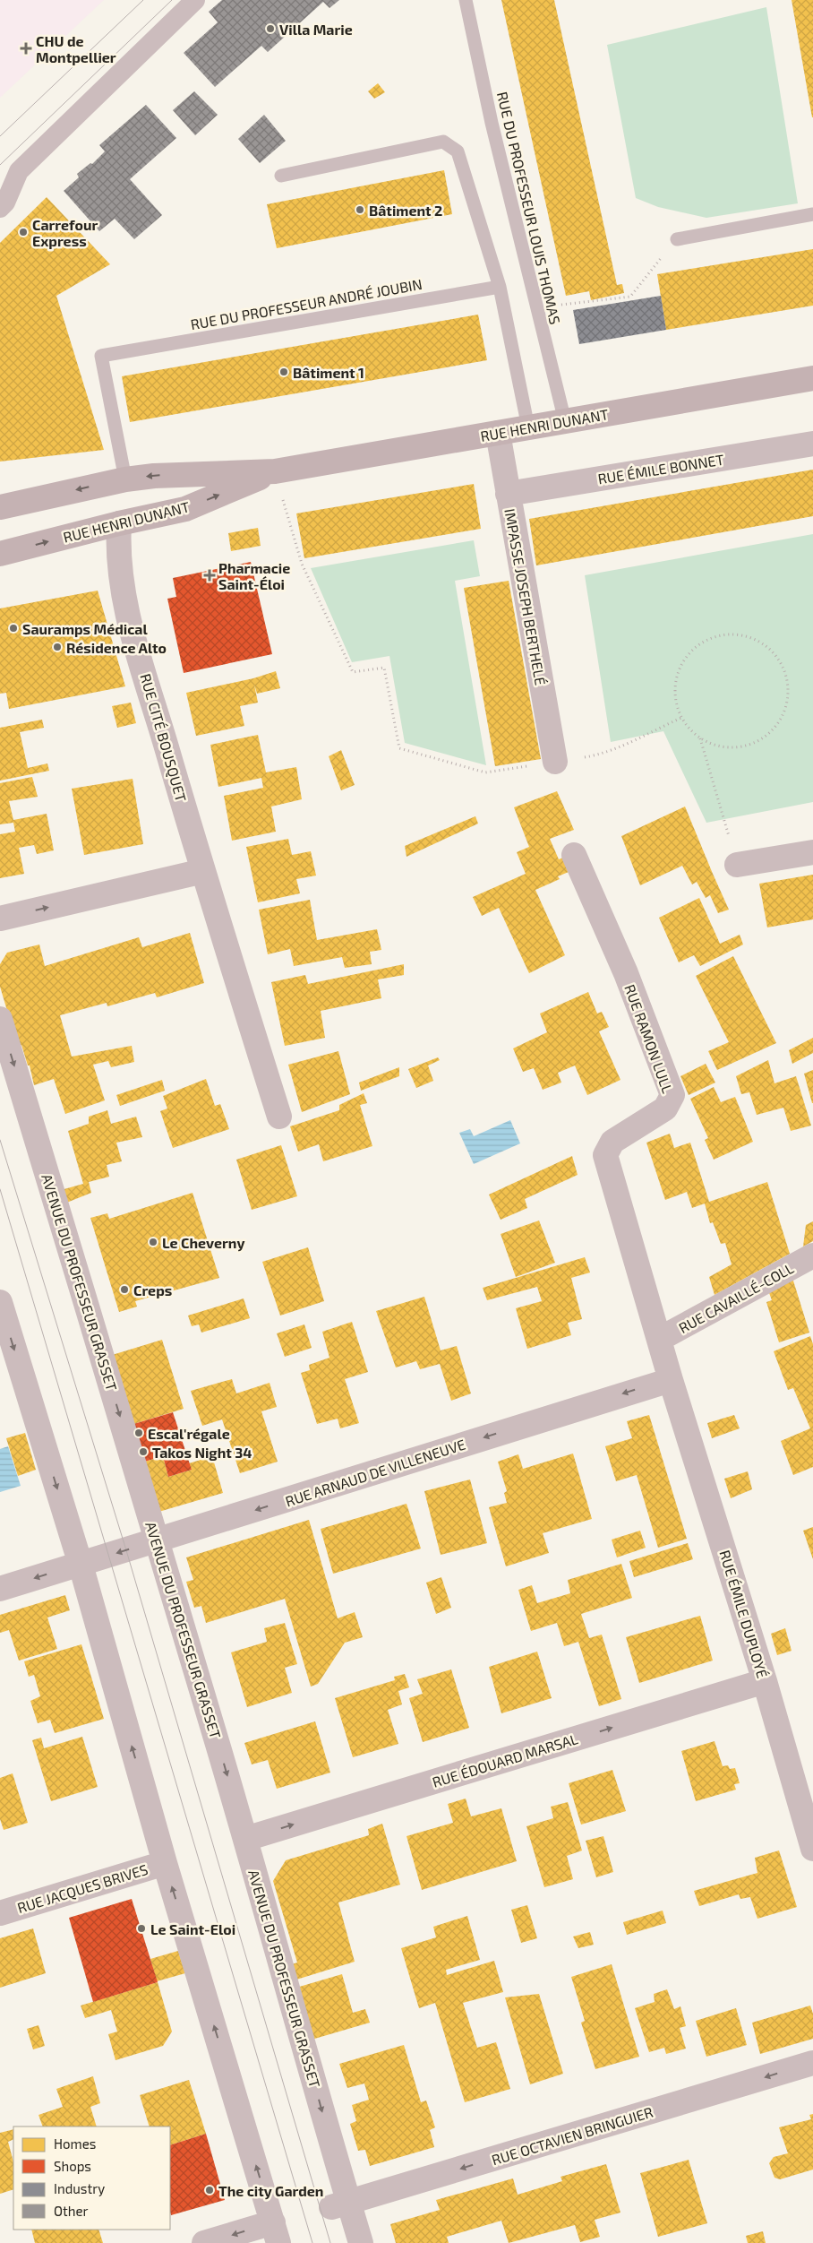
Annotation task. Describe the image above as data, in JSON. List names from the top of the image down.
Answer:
{
  "streets": {
    "main road": ["RUE HENRI DUNANT"],
    "street": [
      "RUE ÉMILE BONNET",
      "IMPASSE JOSEPH BERTHELÉ",
      "RUE CITÉ BOUSQUET",
      "RUE RAMON LULL",
      "AVENUE DU PROFESSEUR GRASSET",
      "RUE CAVAILLÉ-COLL",
      "RUE ARNAUD DE VILLENEUVE",
      "RUE ÉMILE DUPLOYÉ",
      "RUE ÉDOUARD MARSAL",
      "RUE JACQUES BRIVES",
      "RUE OCTAVIEN BRINGUIER"
    ],
    "lane": ["RUE DU PROFESSEUR LOUIS THOMAS", "RUE DU PROFESSEUR ANDRÉ JOUBIN"]
  },
  "crossings": [
    ["RUE DU PROFESSEUR LOUIS THOMAS", "RUE HENRI DUNANT"],
    ["RUE DU PROFESSEUR ANDRÉ JOUBIN", "RUE HENRI DUNANT"],
    ["RUE HENRI DUNANT", "IMPASSE JOSEPH BERTHELÉ"],
    ["RUE HENRI DUNANT", "RUE CITÉ BOUSQUET"],
    ["RUE ÉMILE BONNET", "IMPASSE JOSEPH BERTHELÉ"],
    ["RUE RAMON LULL", "RUE CAVAILLÉ-COLL"],
    ["RUE RAMON LULL", "RUE ARNAUD DE VILLENEUVE"],
    ["RUE RAMON LULL", "RUE ÉMILE DUPLOYÉ"],
    ["AVENUE DU PROFESSEUR GRASSET", "RUE ARNAUD DE VILLENEUVE"],
    ["AVENUE DU PROFESSEUR GRASSET", "RUE ÉDOUARD MARSAL"],
    ["AVENUE DU PROFESSEUR GRASSET", "RUE OCTAVIEN BRINGUIER"],
    ["RUE ARNAUD DE VILLENEUVE", "RUE ÉMILE DUPLOYÉ"],
    ["RUE ÉMILE DUPLOYÉ", "RUE ÉDOUARD MARSAL"]
  ],
  "one_way": ["RUE ARNAUD DE VILLENEUVE", "RUE ÉDOUARD MARSAL", "RUE OCTAVIEN BRINGUIER"],
  "places": {
    "other": [
      "Villa Marie",
      "Bâtiment 2",
      "Carrefour Express",
      "Bâtiment 1",
      "Sauramps Médical",
      "Résidence Alto",
      "Le Cheverny",
      "Creps",
      "Escal'régale",
      "Takos Night 34",
      "Le Saint-Eloi",
      "The city Garden"
    ],
    "health": ["CHU de Montpellier", "Pharmacie Saint-Éloi"]
  },
  "legend": [
    "Homes",
    "Shops",
    "Industry",
    "Other"
  ]
}
